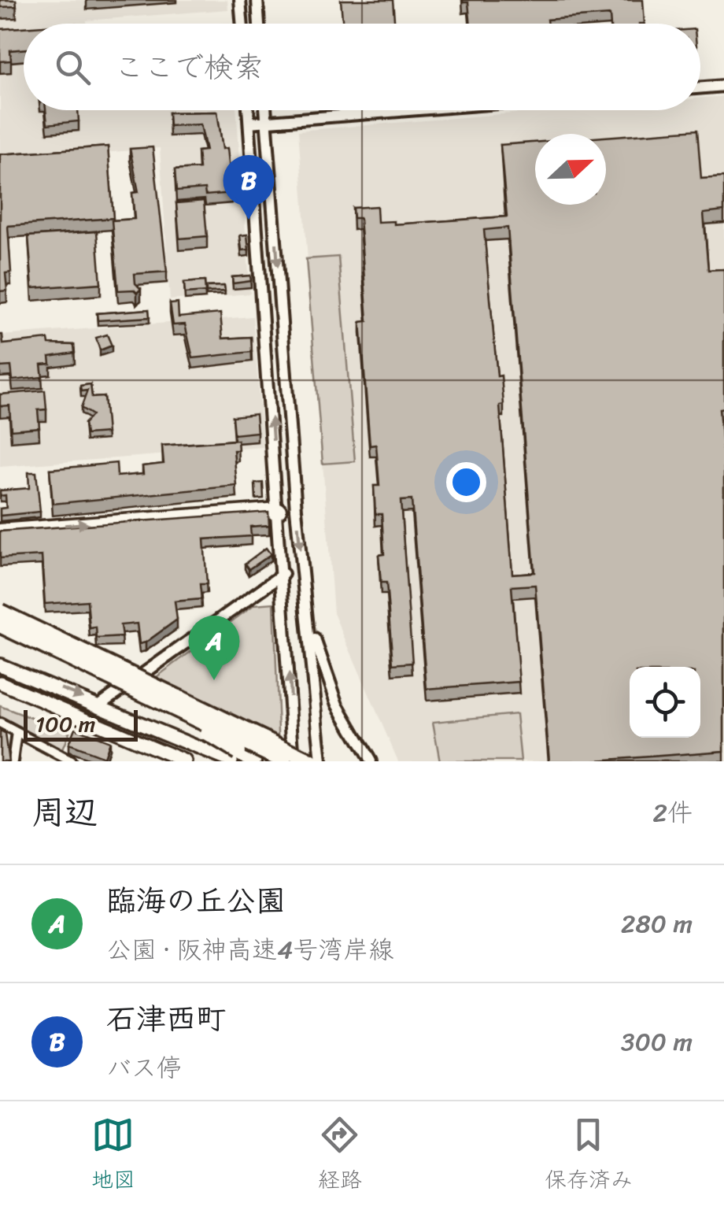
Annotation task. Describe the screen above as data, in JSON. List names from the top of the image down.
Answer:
{
  "scale_bar": "100 m",
  "north": "right",
  "page": {
    "search": "ここで検索",
    "pins": ["B", "A"],
    "scale": "100 m",
    "heading": ["周辺", "2件"],
    "list": [
      {
        "mark": "A",
        "name": "臨海の丘公園",
        "note": "公園 · 阪神高速4号湾岸線",
        "value": "280 m"
      },
      {
        "mark": "B",
        "name": "石津西町",
        "note": "バス停",
        "value": "300 m"
      }
    ],
    "nav": ["地図", "経路", "保存済み"]
  }
}
